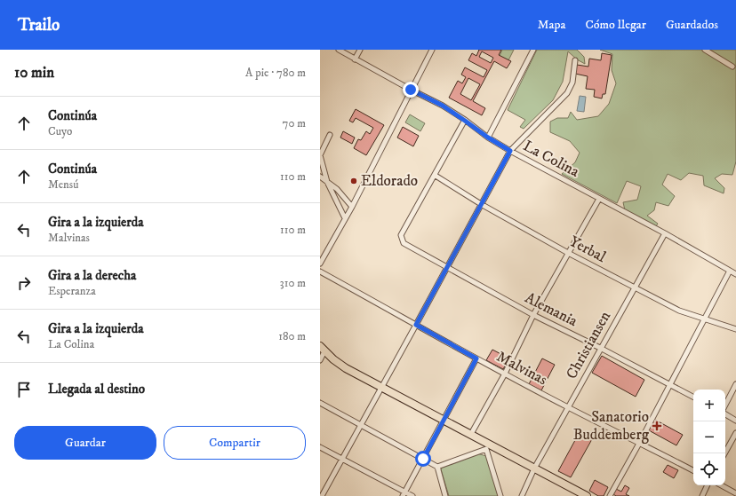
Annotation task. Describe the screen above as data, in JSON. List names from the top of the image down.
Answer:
{
  "streets": {
    "street": [
      "La Colina",
      "Yerbal",
      "Alemania",
      "Christiansen",
      "Malvinas"
    ]
  },
  "crossings": [
    ["La Colina", "Christiansen"],
    ["Yerbal", "Alemania"],
    ["Yerbal", "Christiansen"],
    ["Alemania", "Christiansen"],
    ["Christiansen", "Malvinas"]
  ],
  "places": {
    "other": ["Eldorado"],
    "health": ["Sanatorio Buddemberg"]
  },
  "page": {
    "header": "Trailo",
    "nav": ["Mapa", "Cómo llegar", "Guardados"],
    "heading": ["10 min", "A pie · 780 m"],
    "list": [
      ["Continúa", "Cuyo", "70 m"],
      ["Continúa", "Mensú", "110 m"],
      ["Gira a la izquierda", "Malvinas", "110 m"],
      ["Gira a la derecha", "Esperanza", "310 m"],
      ["Gira a la izquierda", "La Colina", "180 m"],
      "Llegada al destino"
    ],
    "map_buttons": ["+", "−"],
    "buttons": ["Guardar", "Compartir"]
  }
}
